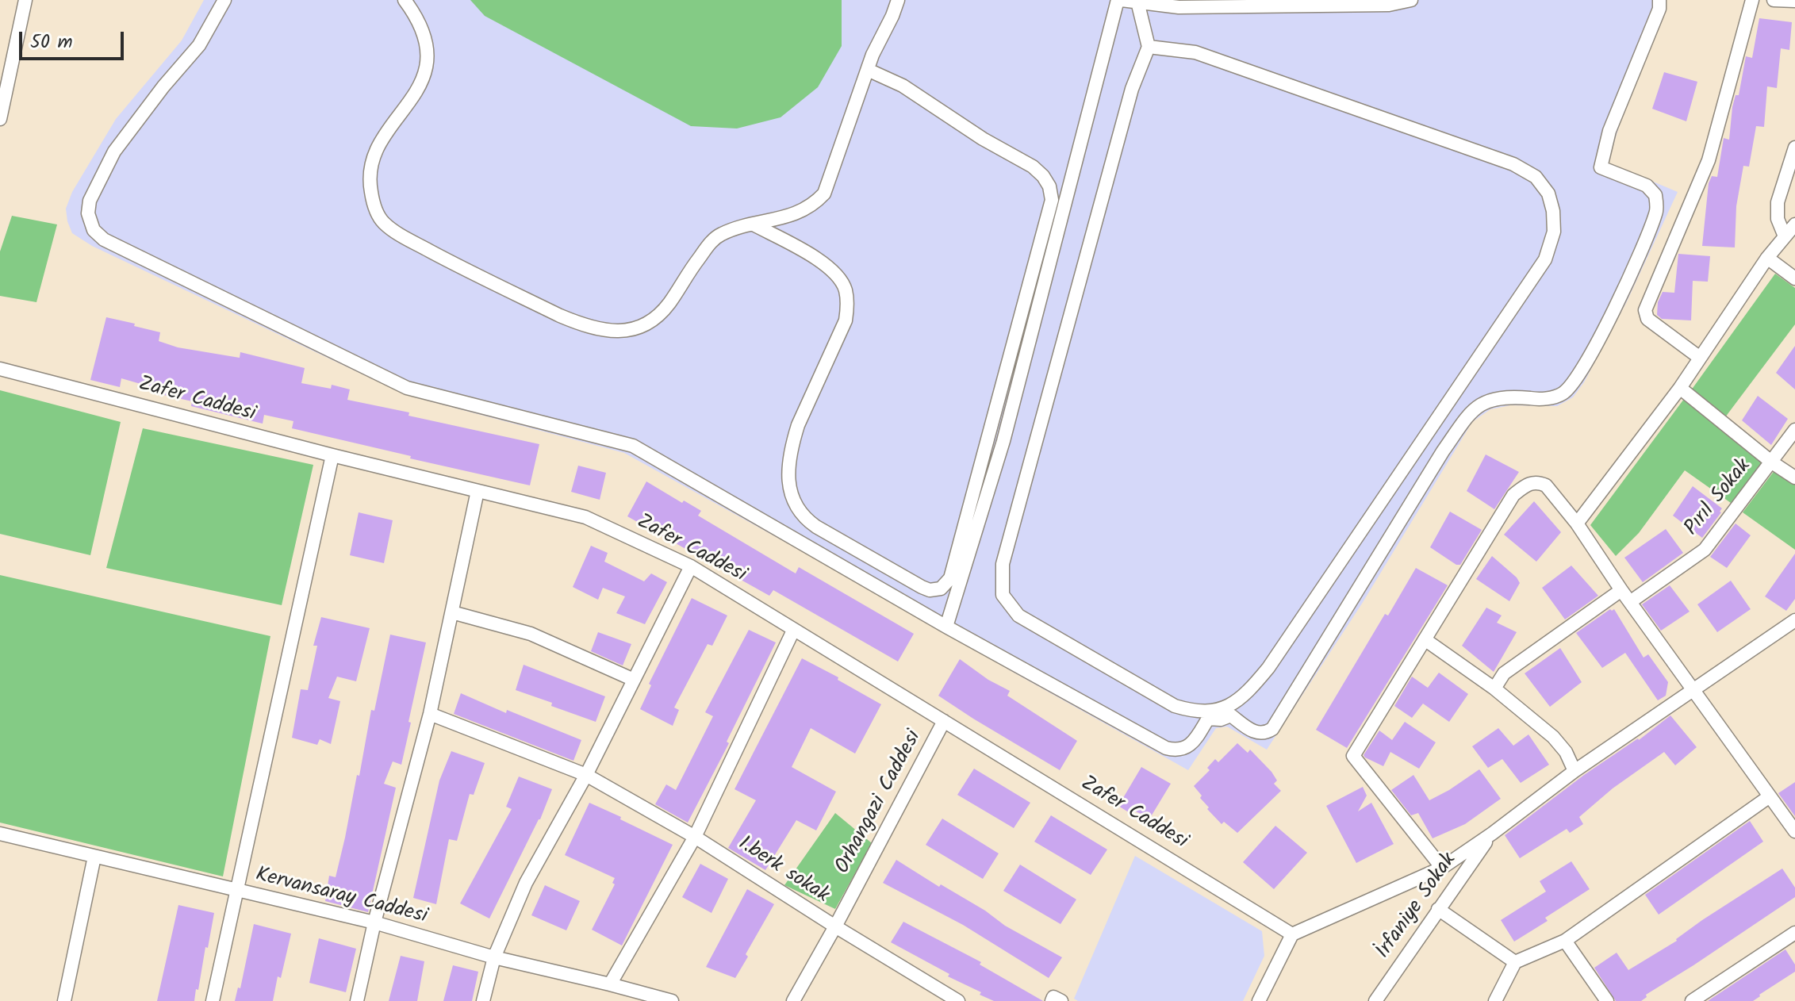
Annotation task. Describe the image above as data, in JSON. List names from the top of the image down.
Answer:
{
  "streets": {
    "street": [
      "Zafer Caddesi",
      "Pırıl Sokak",
      "Orhangazi Caddesi",
      "1.berk sokak",
      "Kervansaray Caddesi",
      "İrfaniye Sokak"
    ]
  },
  "crossings": [
    ["Zafer Caddesi", "Orhangazi Caddesi"],
    ["Orhangazi Caddesi", "1.berk sokak"]
  ],
  "scale_bar": "50 m"
}
